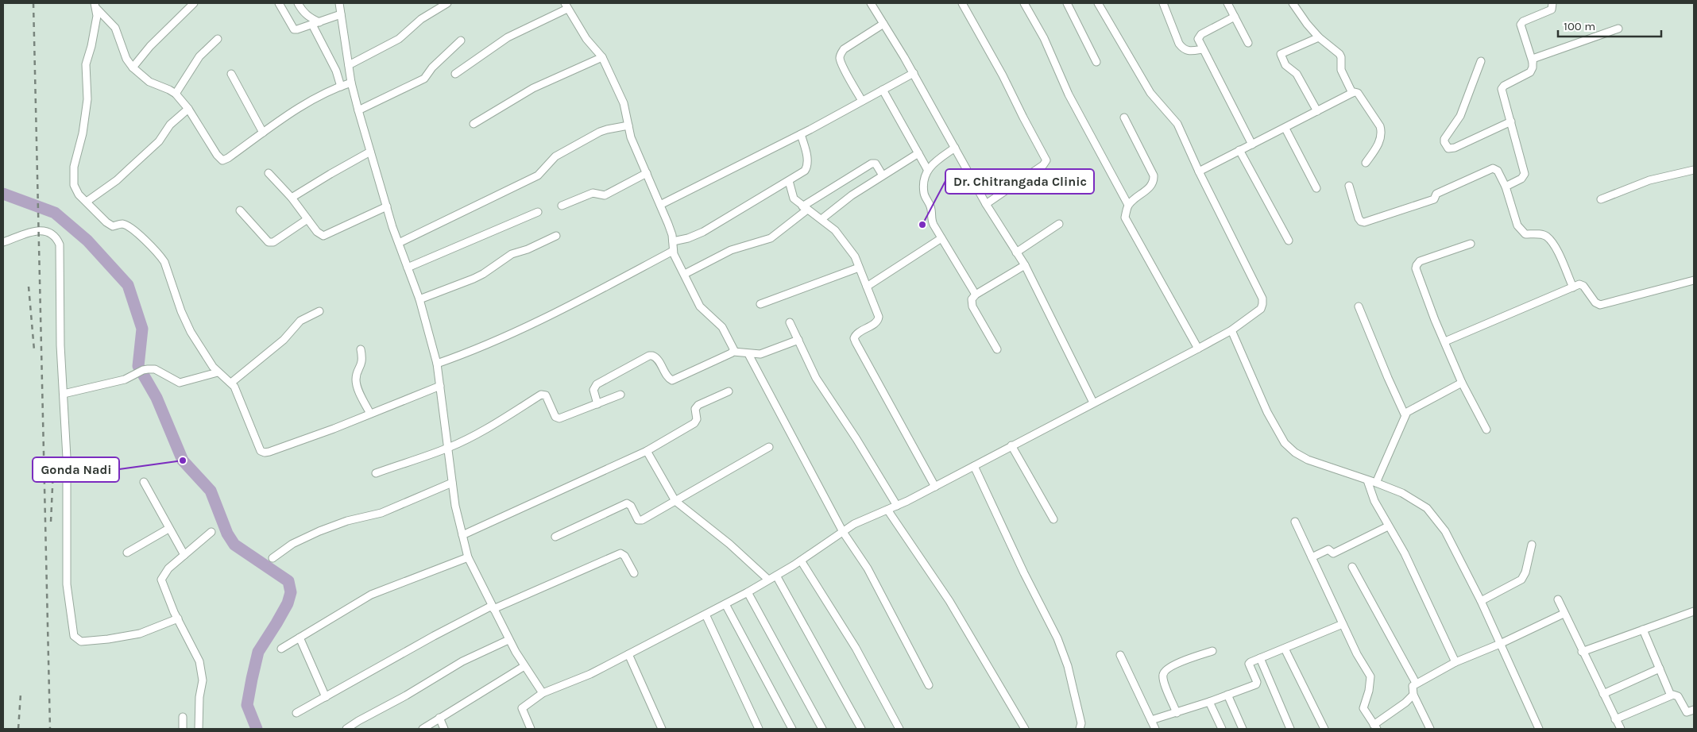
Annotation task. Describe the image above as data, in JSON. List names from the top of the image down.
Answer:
{
  "places": ["Dr. Chitrangada Clinic", "Gonda Nadi"],
  "scale_bar": "100 m"
}
